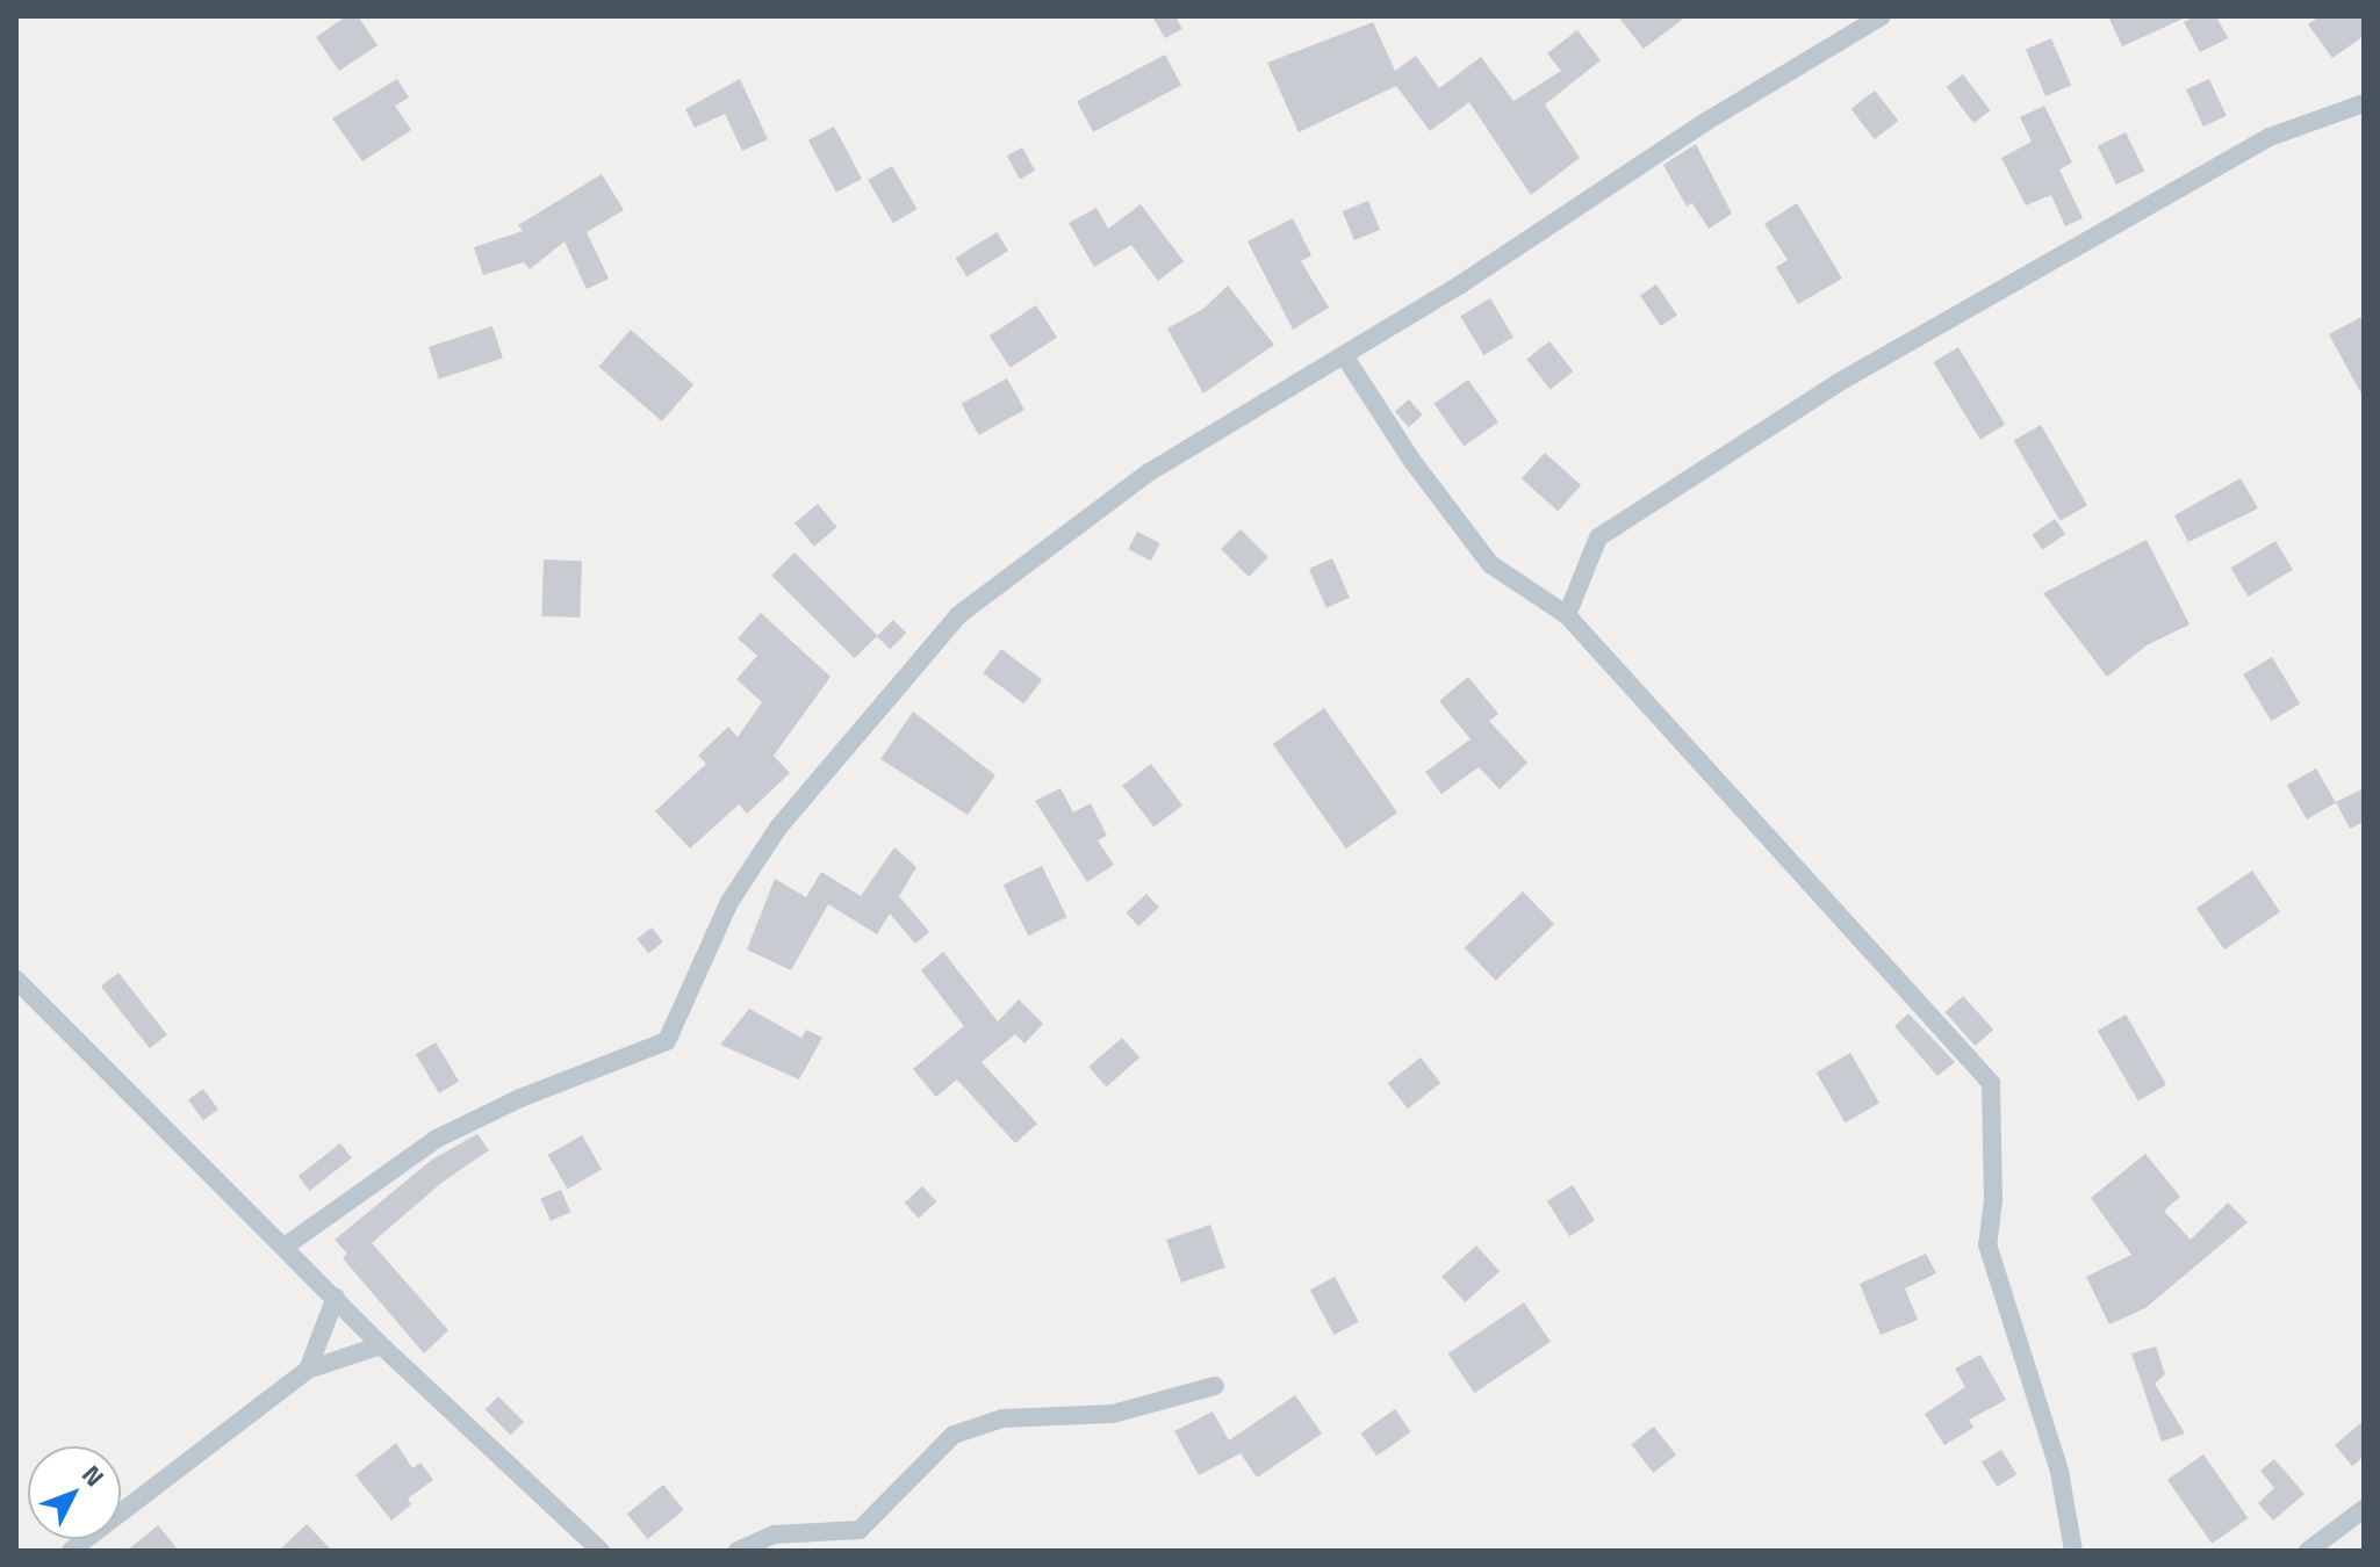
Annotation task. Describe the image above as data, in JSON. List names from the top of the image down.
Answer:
{
  "north": "top right"
}
